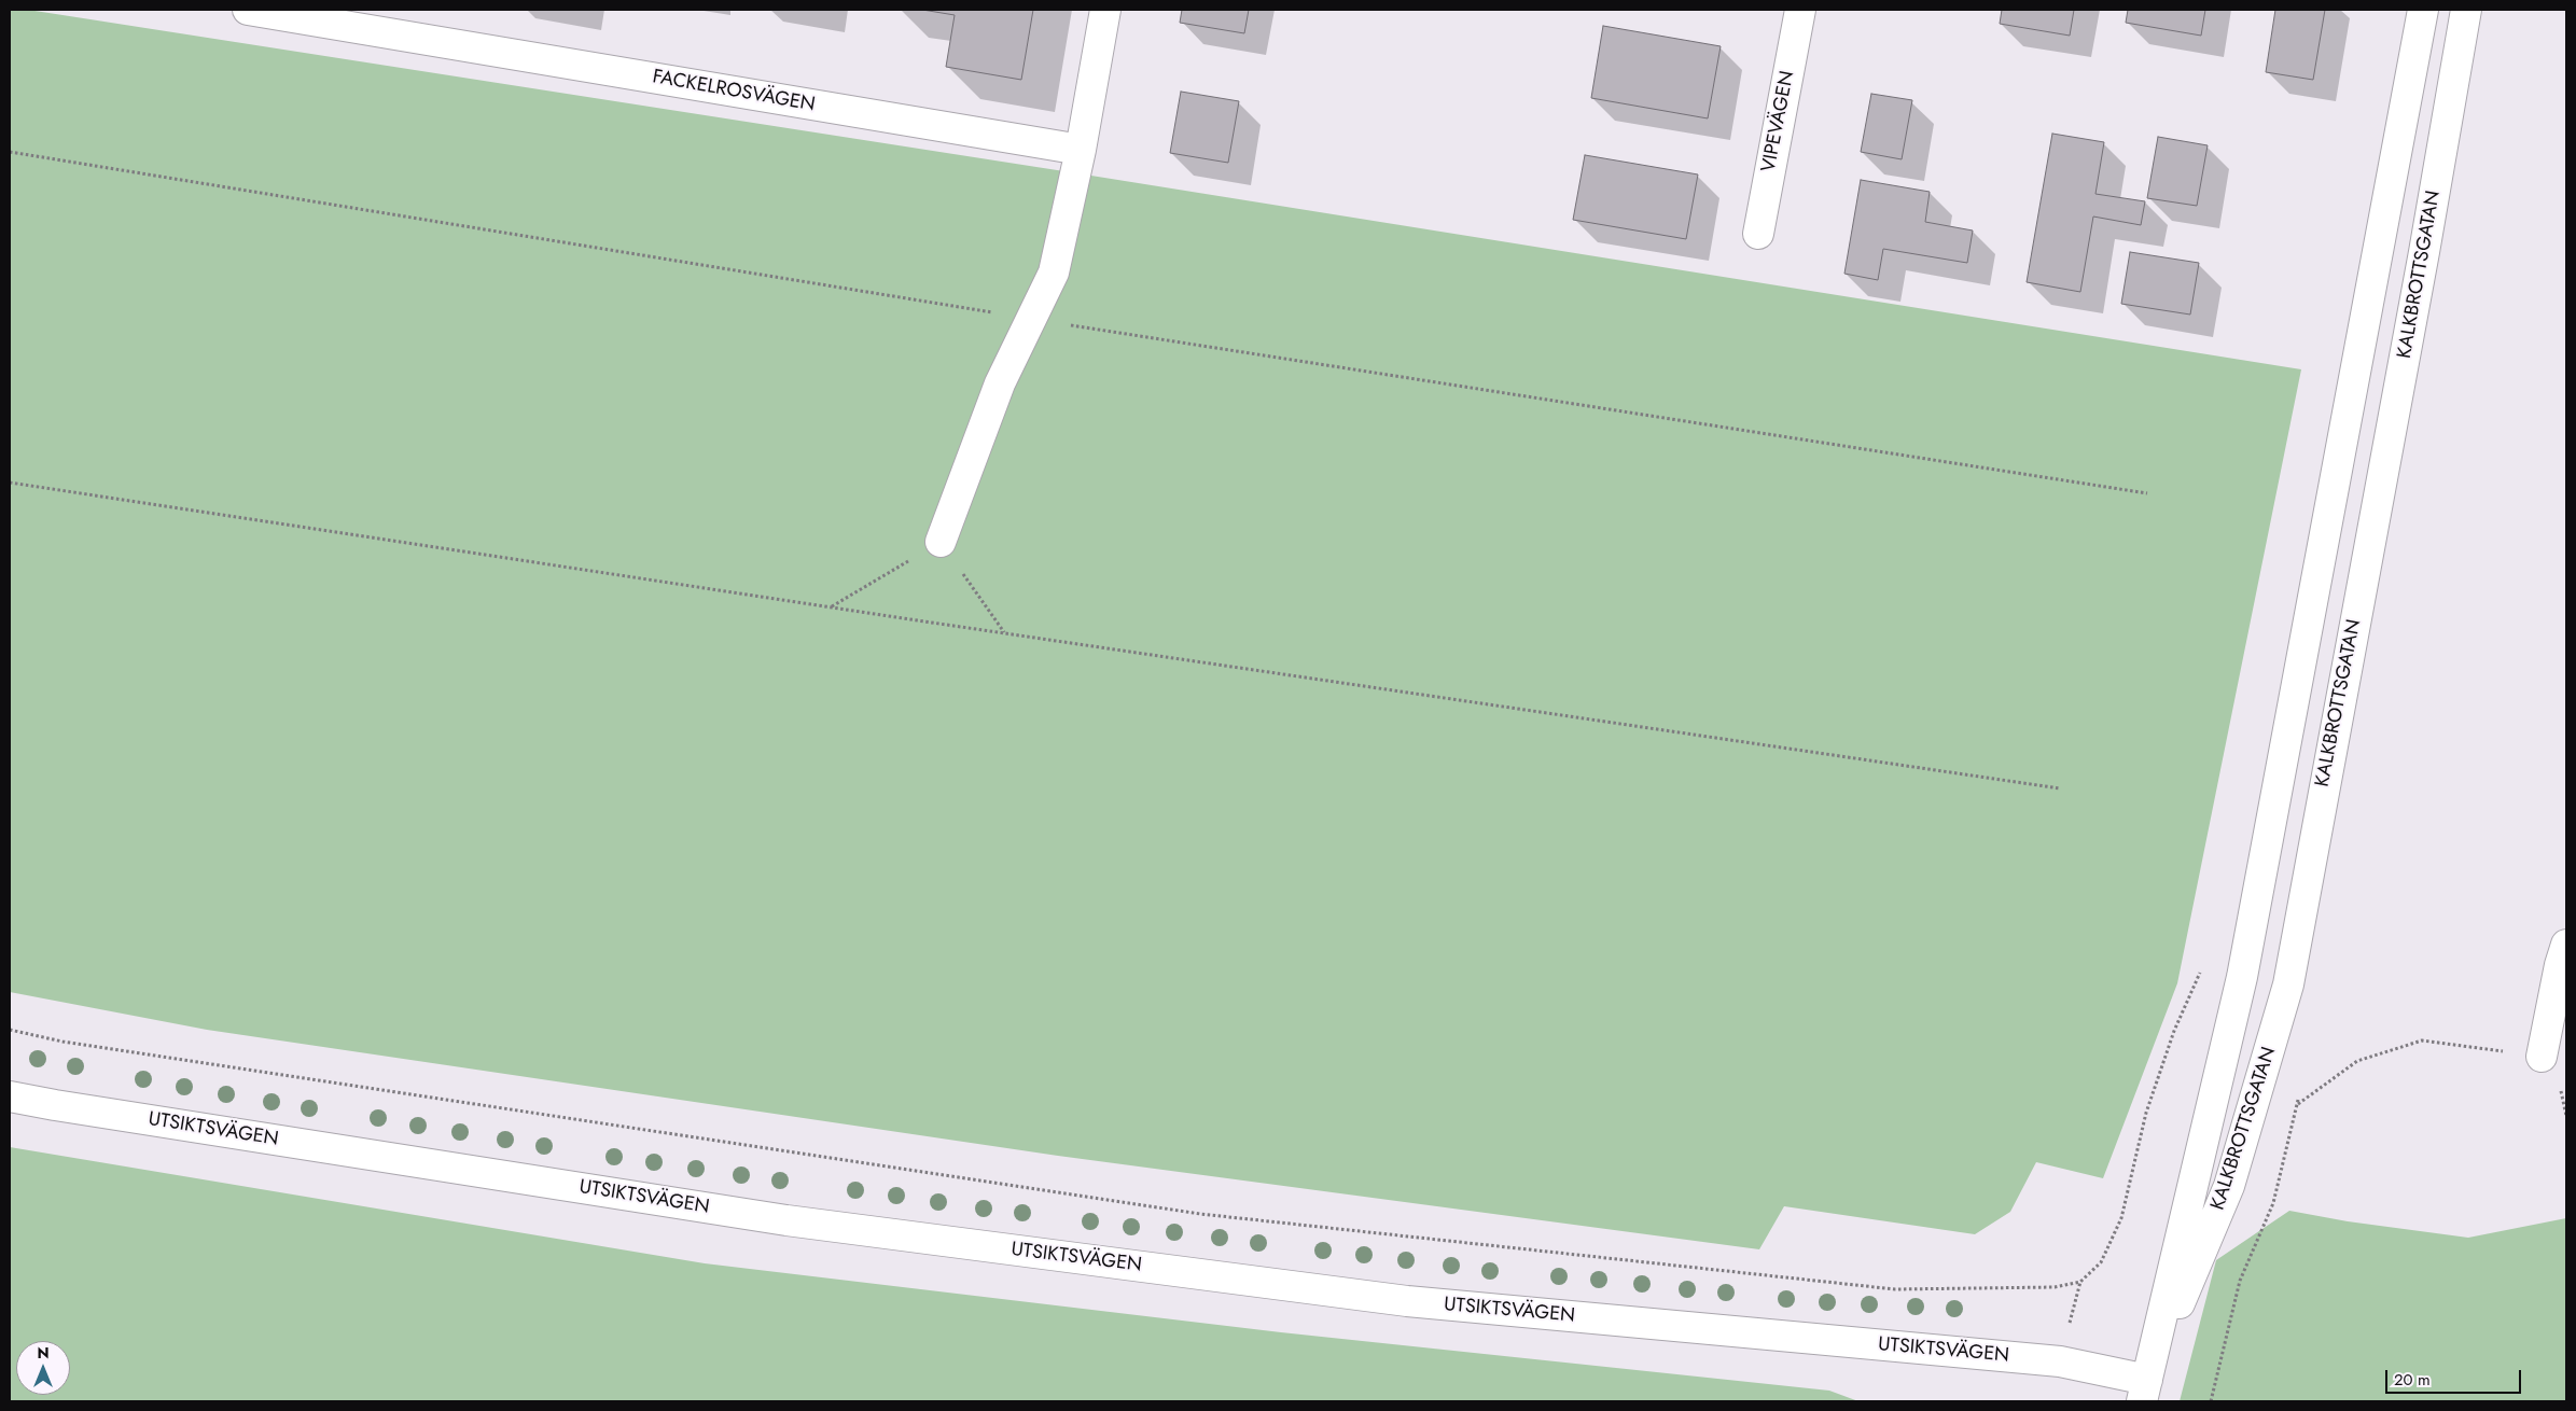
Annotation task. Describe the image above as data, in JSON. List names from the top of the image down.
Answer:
{
  "streets": {
    "street": [
      "FACKELROSVÄGEN",
      "VIPEVÄGEN",
      "KALKBROTTSGATAN",
      "UTSIKTSVÄGEN"
    ]
  },
  "crossings": [
    ["KALKBROTTSGATAN", "UTSIKTSVÄGEN"]
  ],
  "scale_bar": "20 m",
  "north": "top"
}
